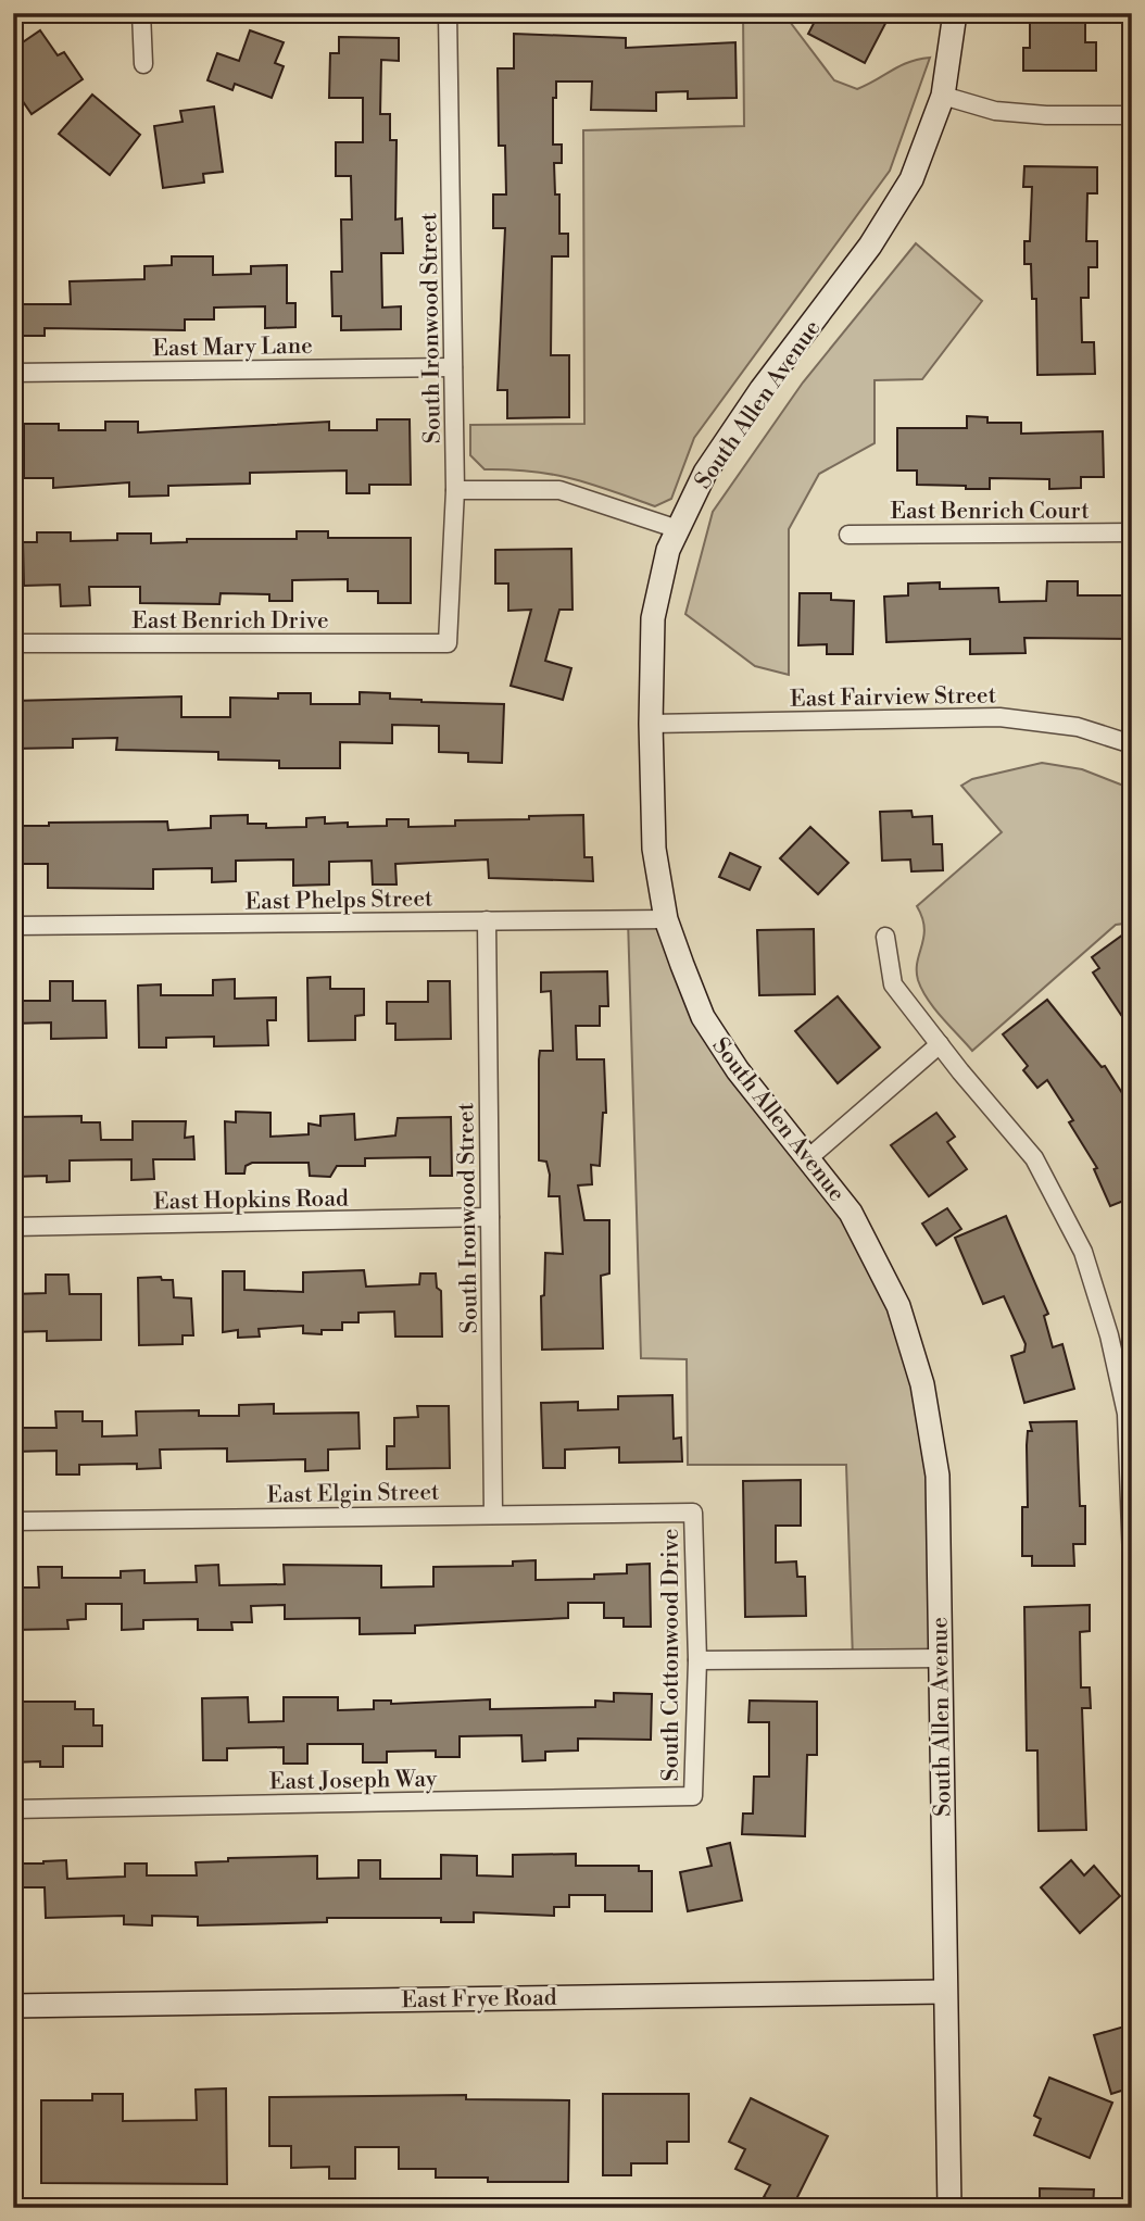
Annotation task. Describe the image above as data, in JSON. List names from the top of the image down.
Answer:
{
  "streets": {
    "street": [
      "South Ironwood Street",
      "East Mary Lane",
      "South Allen Avenue",
      "East Benrich Court",
      "East Benrich Drive",
      "East Fairview Street",
      "East Phelps Street",
      "East Hopkins Road",
      "East Elgin Street",
      "South Cottonwood Drive",
      "East Joseph Way",
      "East Frye Road"
    ]
  },
  "crossings": [
    ["South Ironwood Street", "East Mary Lane"],
    ["South Ironwood Street", "East Benrich Drive"],
    ["South Ironwood Street", "East Phelps Street"],
    ["South Ironwood Street", "East Hopkins Road"],
    ["South Ironwood Street", "East Elgin Street"],
    ["South Allen Avenue", "East Fairview Street"],
    ["South Allen Avenue", "East Phelps Street"],
    ["South Allen Avenue", "East Frye Road"],
    ["East Elgin Street", "South Cottonwood Drive"],
    ["South Cottonwood Drive", "East Joseph Way"]
  ]
}
